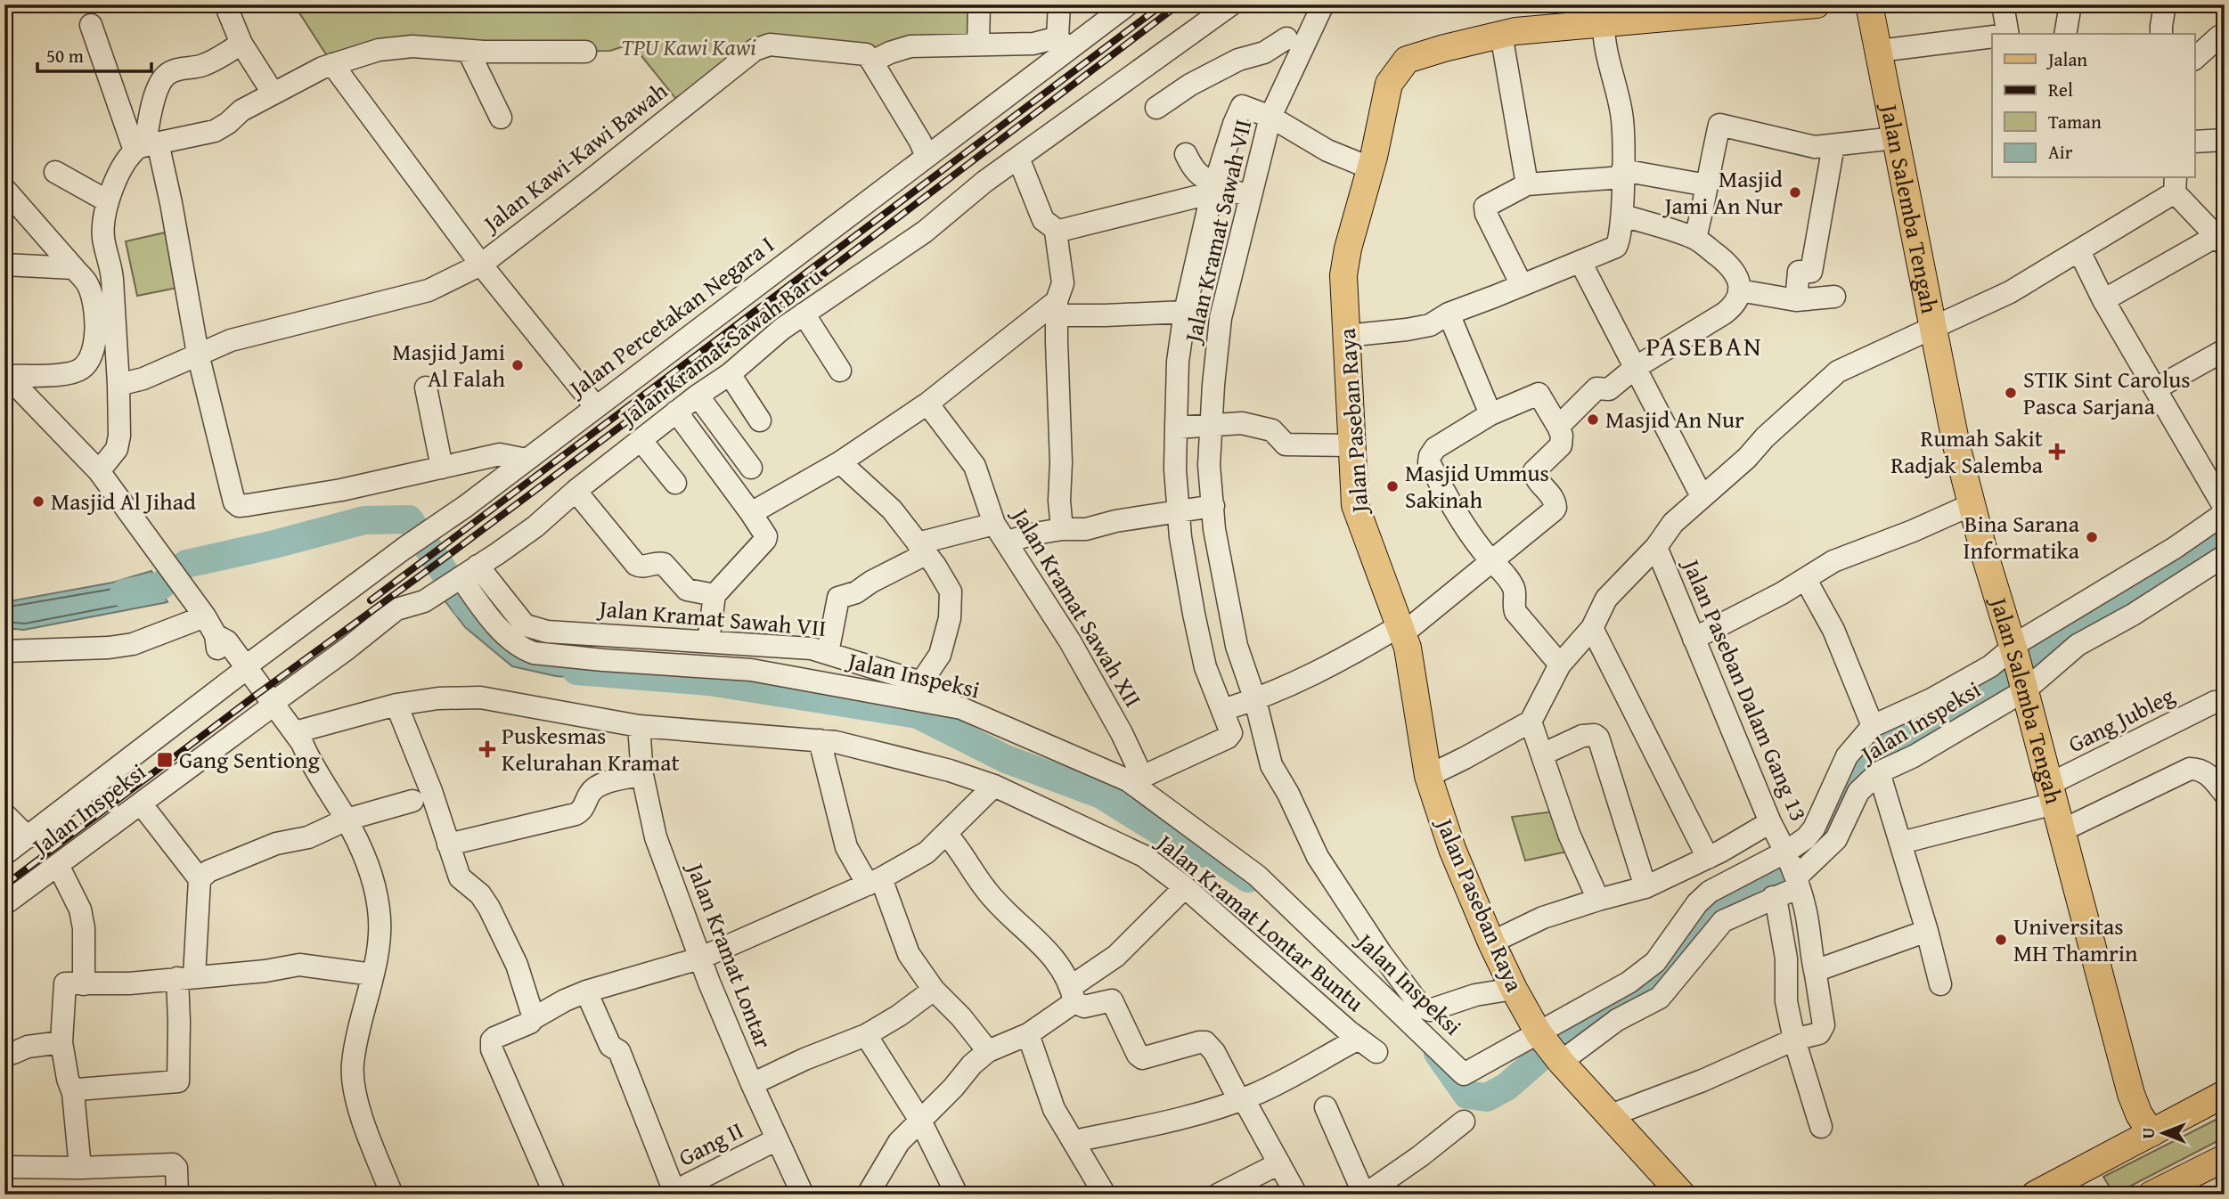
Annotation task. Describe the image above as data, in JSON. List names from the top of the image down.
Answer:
{
  "streets": {
    "main road": ["Jalan Salemba Tengah", "Jalan Paseban Raya"],
    "street": [
      "Jalan Kawi-Kawi Bawah",
      "Jalan Kramat Sawah VII",
      "Jalan Percetakan Negara I",
      "Jalan Kramat Sawah Baru",
      "Jalan Kramat Sawah XII",
      "Jalan Inspeksi",
      "Jalan Paseban Dalam Gang 13",
      "Gang Jubleg",
      "Jalan Kramat Lontar Buntu",
      "Jalan Kramat Lontar",
      "Gang II"
    ]
  },
  "crossings": [
    ["Jalan Kawi-Kawi Bawah", "Jalan Percetakan Negara I"],
    ["Jalan Salemba Tengah", "Jalan Inspeksi"],
    ["Jalan Salemba Tengah", "Gang Jubleg"],
    ["Jalan Kramat Sawah VII", "Jalan Kramat Sawah Baru"],
    ["Jalan Kramat Sawah VII", "Jalan Paseban Raya"],
    ["Jalan Kramat Sawah VII", "Jalan Inspeksi"],
    ["Jalan Kramat Sawah Baru", "Jalan Inspeksi"],
    ["Jalan Paseban Raya", "Jalan Inspeksi"],
    ["Jalan Kramat Sawah XII", "Jalan Inspeksi"],
    ["Jalan Inspeksi", "Jalan Paseban Dalam Gang 13"],
    ["Jalan Kramat Lontar Buntu", "Jalan Kramat Lontar"],
    ["Jalan Kramat Lontar", "Gang II"]
  ],
  "districts": ["PASEBAN"],
  "parks": ["TPU Kawi Kawi"],
  "places": {
    "other": [
      "Masjid Jami An Nur",
      "Masjid Jami Al Falah",
      "STIK Sint Carolus Pasca Sarjana",
      "Masjid An Nur",
      "Masjid Ummus Sakinah",
      "Masjid Al Jihad",
      "Bina Sarana Informatika",
      "Universitas MH Thamrin"
    ],
    "health": ["Rumah Sakit Radjak Salemba", "Puskesmas Kelurahan Kramat"],
    "transit": ["Gang Sentiong"]
  },
  "legend": [
    "Jalan",
    "Rel",
    "Taman",
    "Air"
  ],
  "scale_bar": "50 m",
  "north": "left"
}
